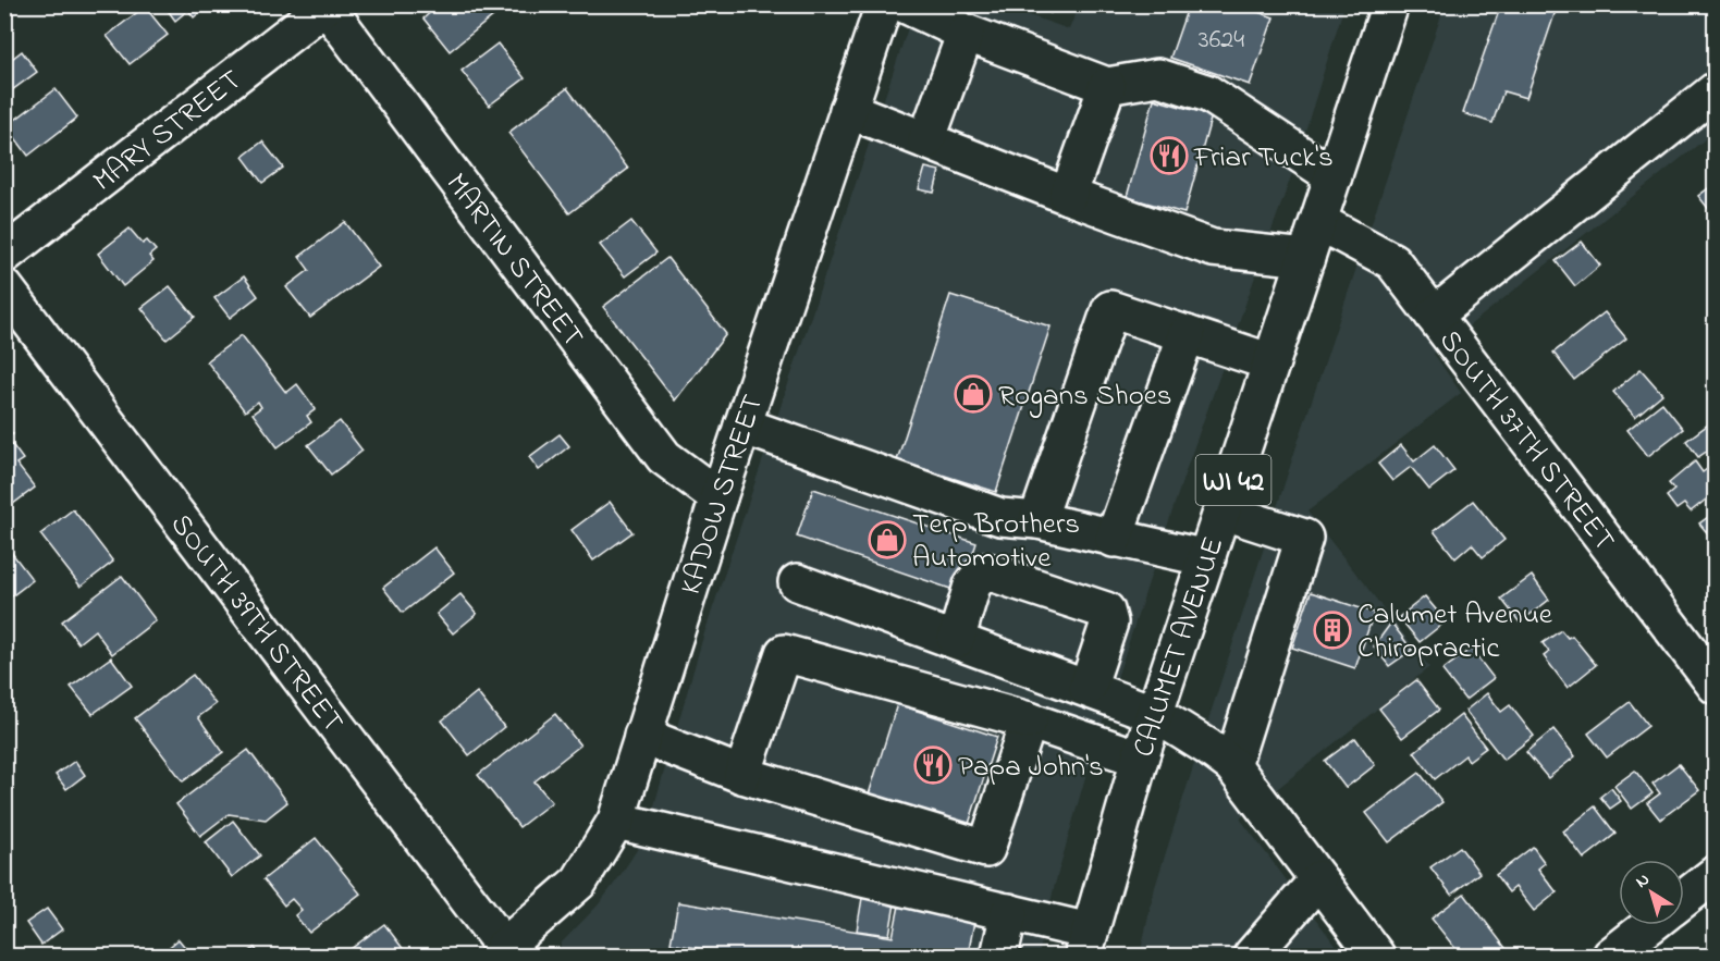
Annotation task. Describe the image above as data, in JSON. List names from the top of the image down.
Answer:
{
  "streets": {
    "street": [
      "MARY STREET",
      "MARTIN STREET",
      "SOUTH 37TH STREET",
      "WI 42",
      "KADOW STREET",
      "SOUTH 39TH STREET",
      "CALUMET AVENUE"
    ]
  },
  "crossings": [
    ["MARY STREET", "MARTIN STREET"],
    ["MARTIN STREET", "KADOW STREET"],
    ["SOUTH 37TH STREET", "CALUMET AVENUE"],
    ["KADOW STREET", "SOUTH 39TH STREET"]
  ],
  "places": {
    "restaurant": ["Friar Tuck's", "Papa John's"],
    "shop": ["Rogans Shoes", "Terp Brothers Automotive"],
    "building": ["Calumet Avenue Chiropractic"]
  },
  "house_numbers": ["3624"],
  "north": "top left"
}
